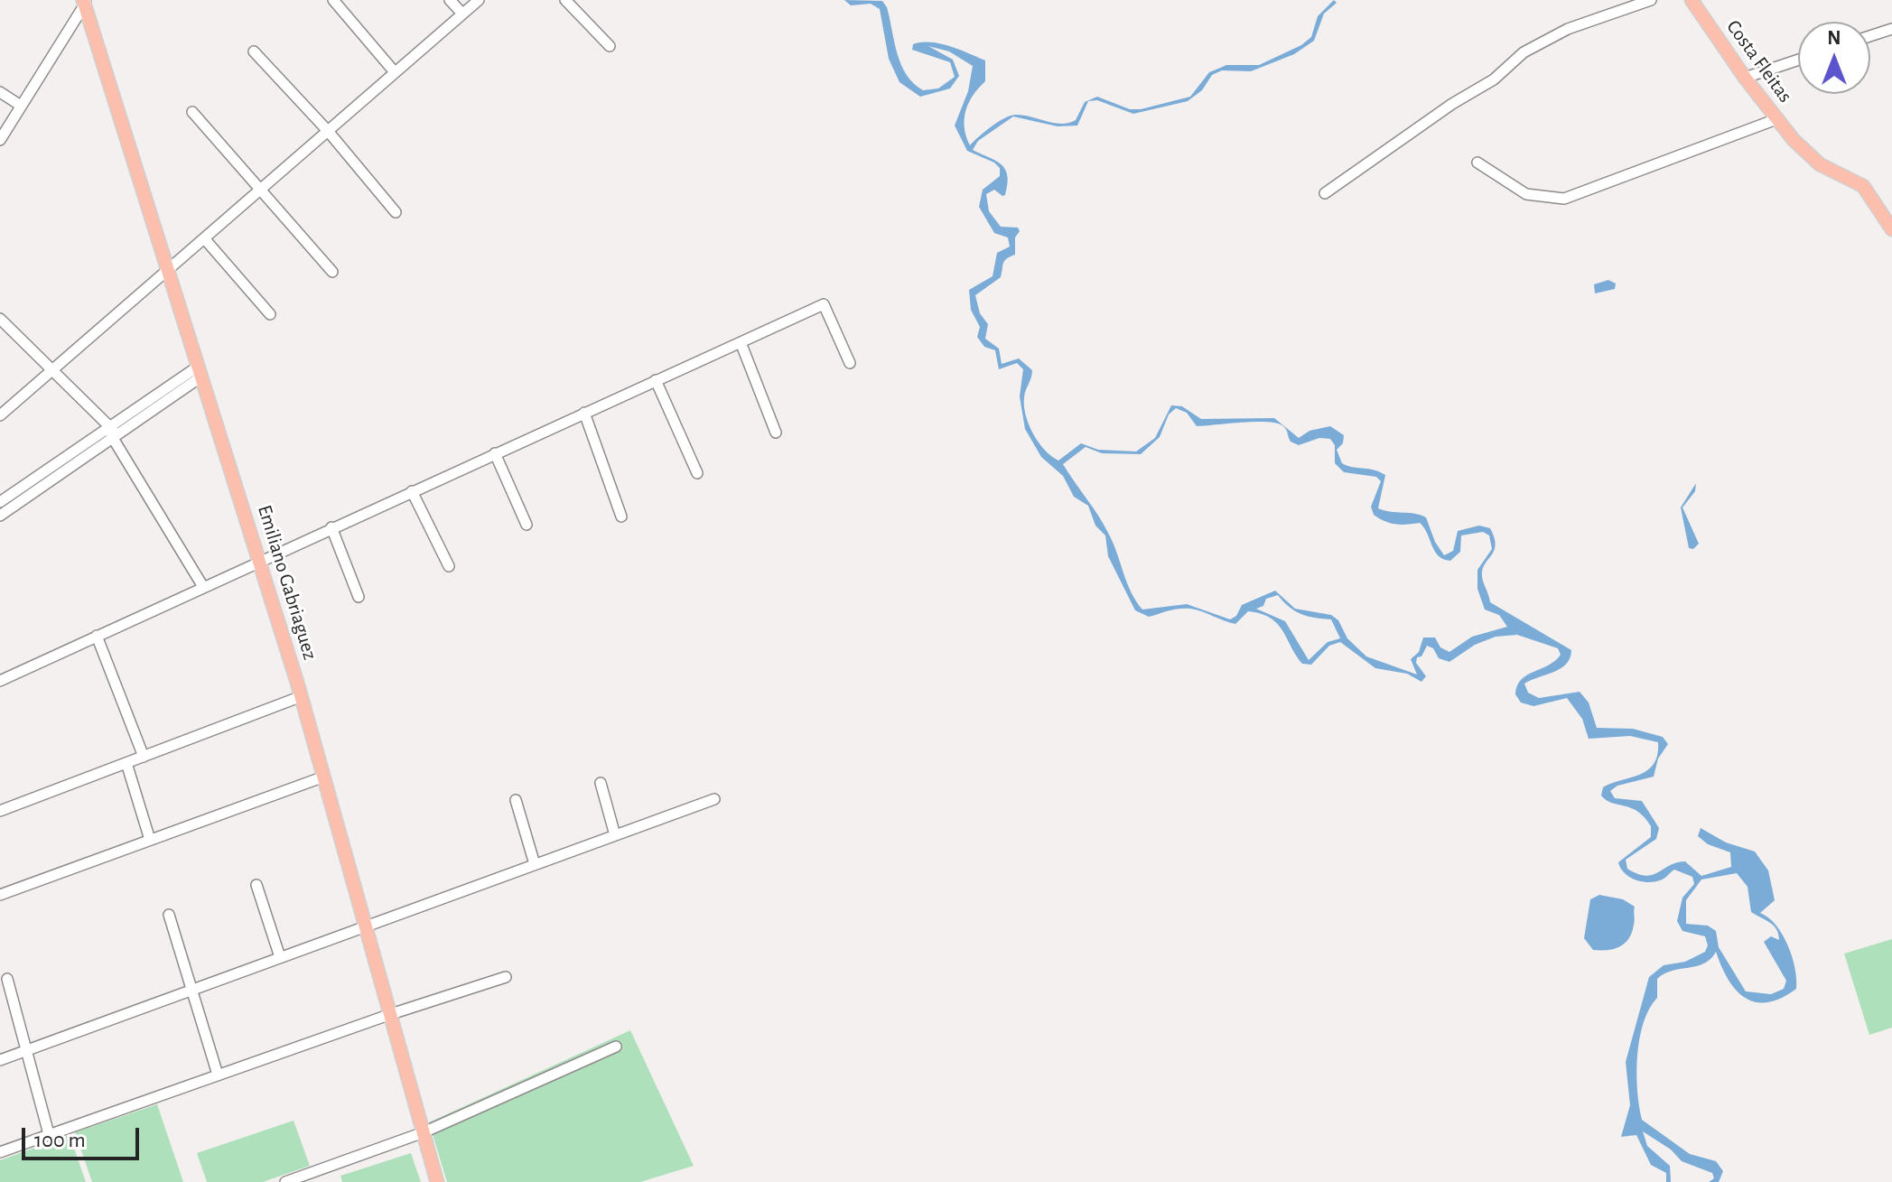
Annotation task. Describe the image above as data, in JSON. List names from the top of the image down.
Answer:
{
  "streets": {
    "main road": ["Costa Fleitas", "Emiliano Gabriaguez"]
  },
  "scale_bar": "100 m",
  "north": "top"
}
